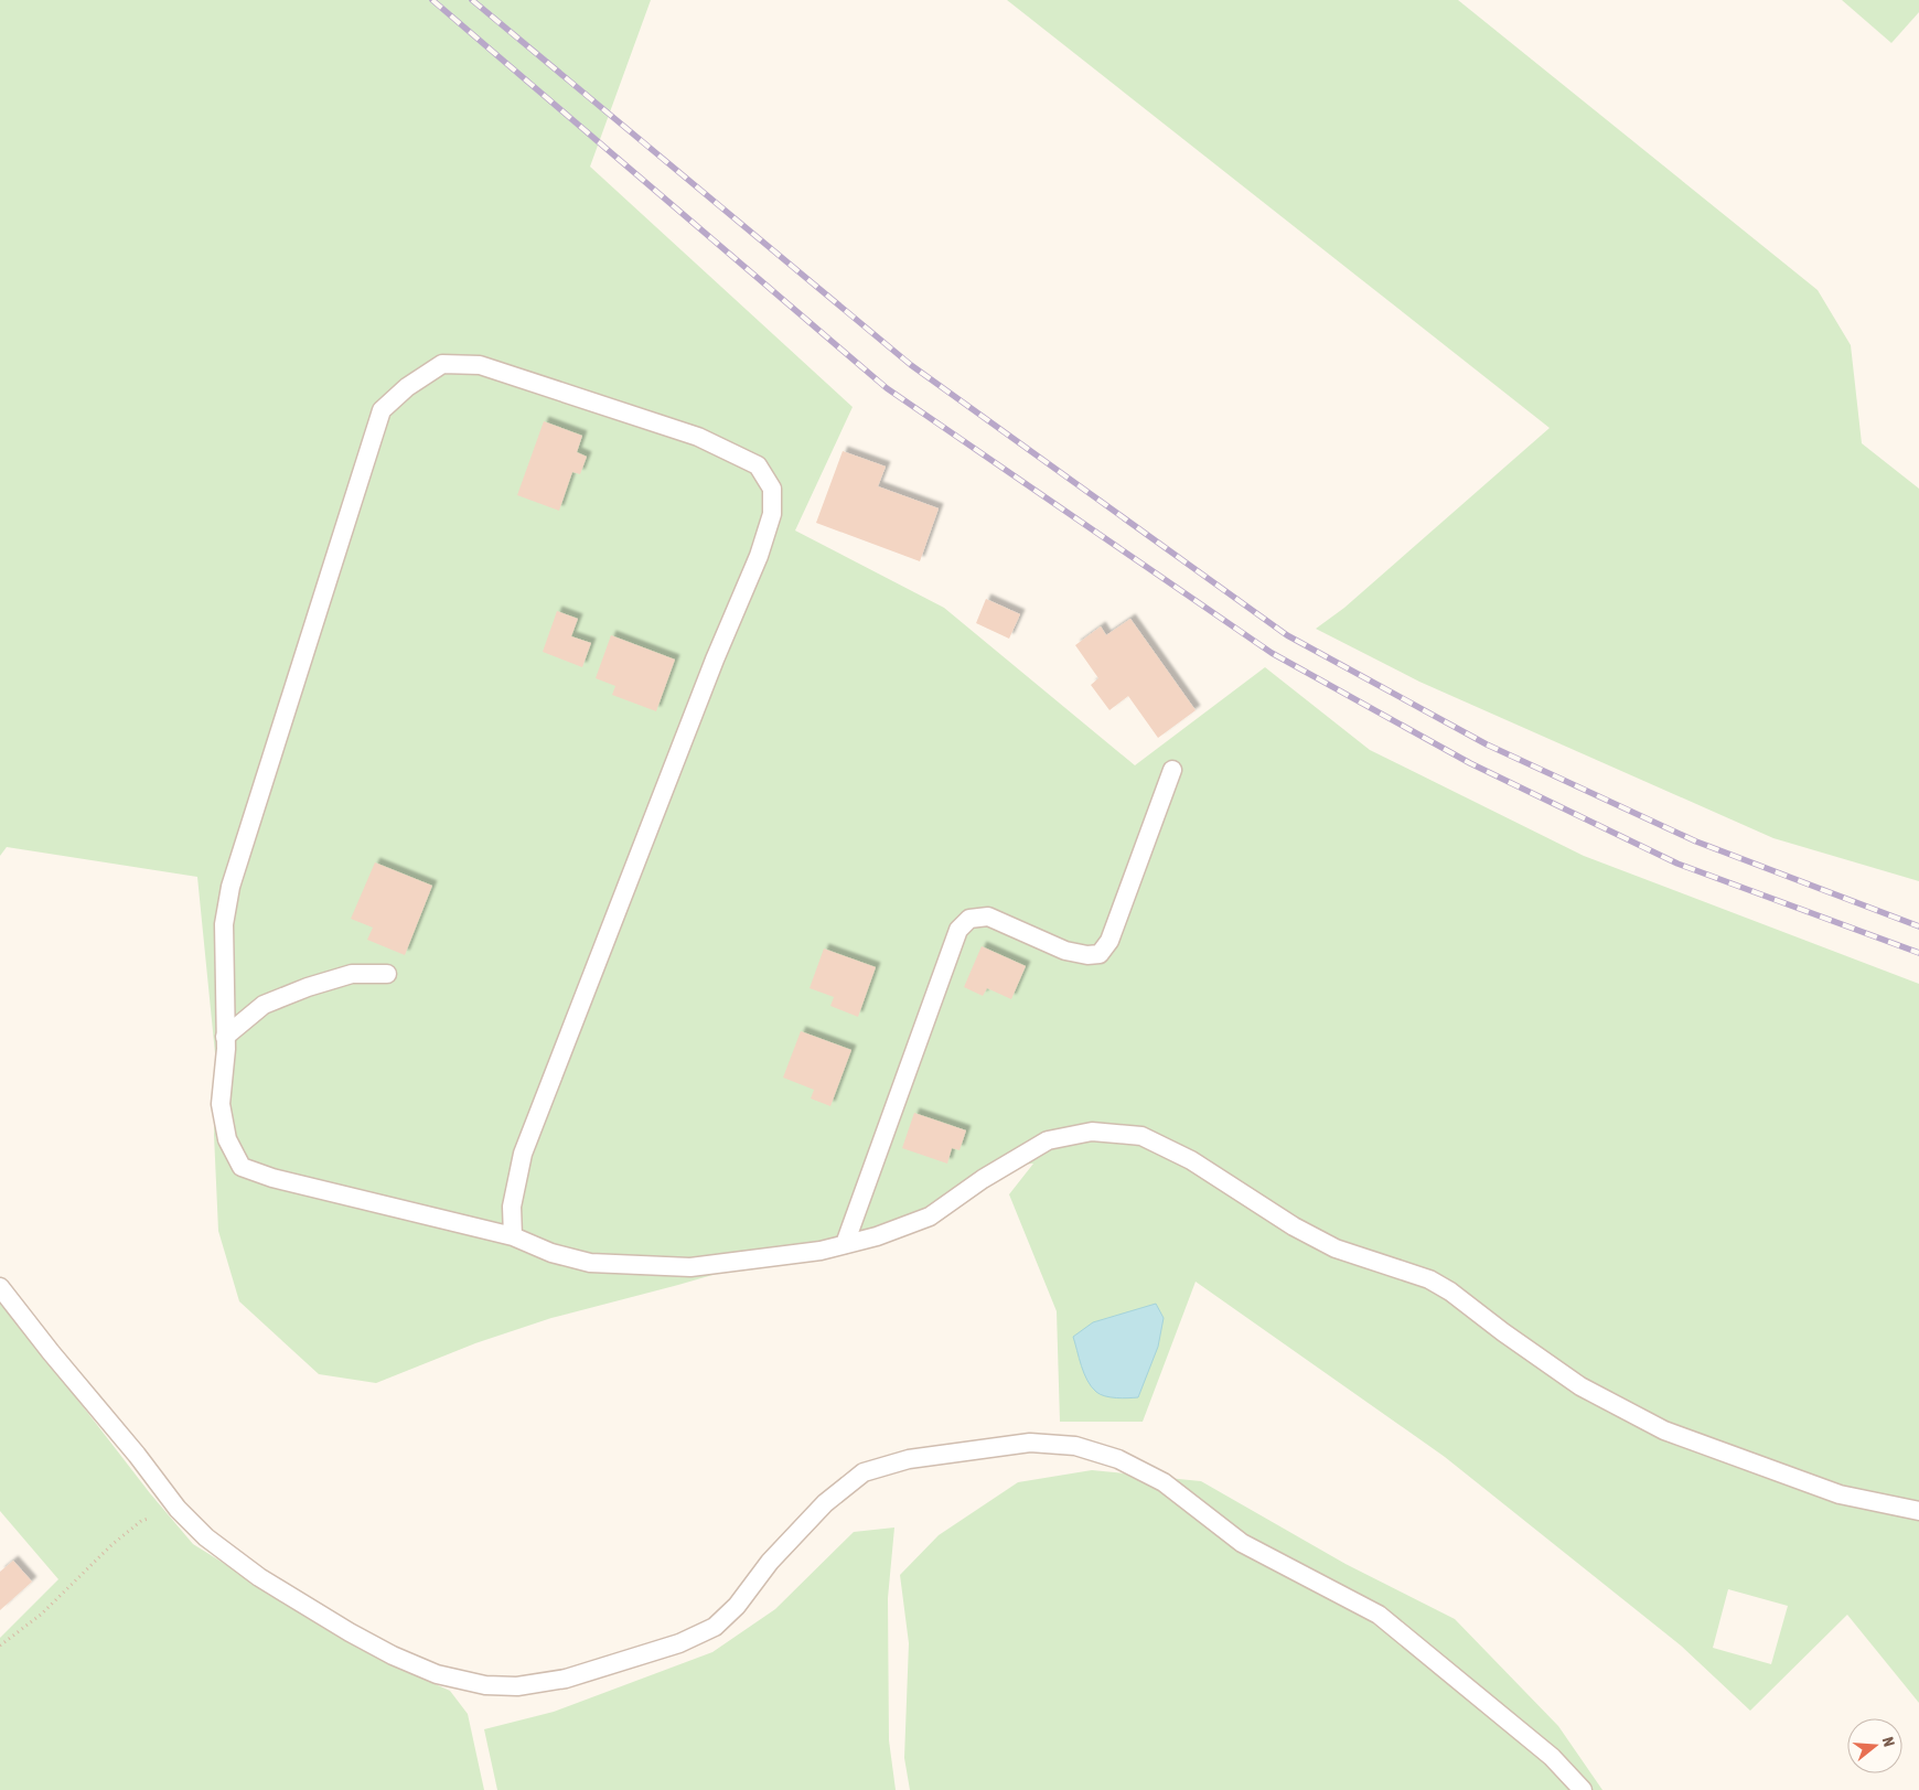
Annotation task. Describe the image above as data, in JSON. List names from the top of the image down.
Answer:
{
  "north": "right"
}
